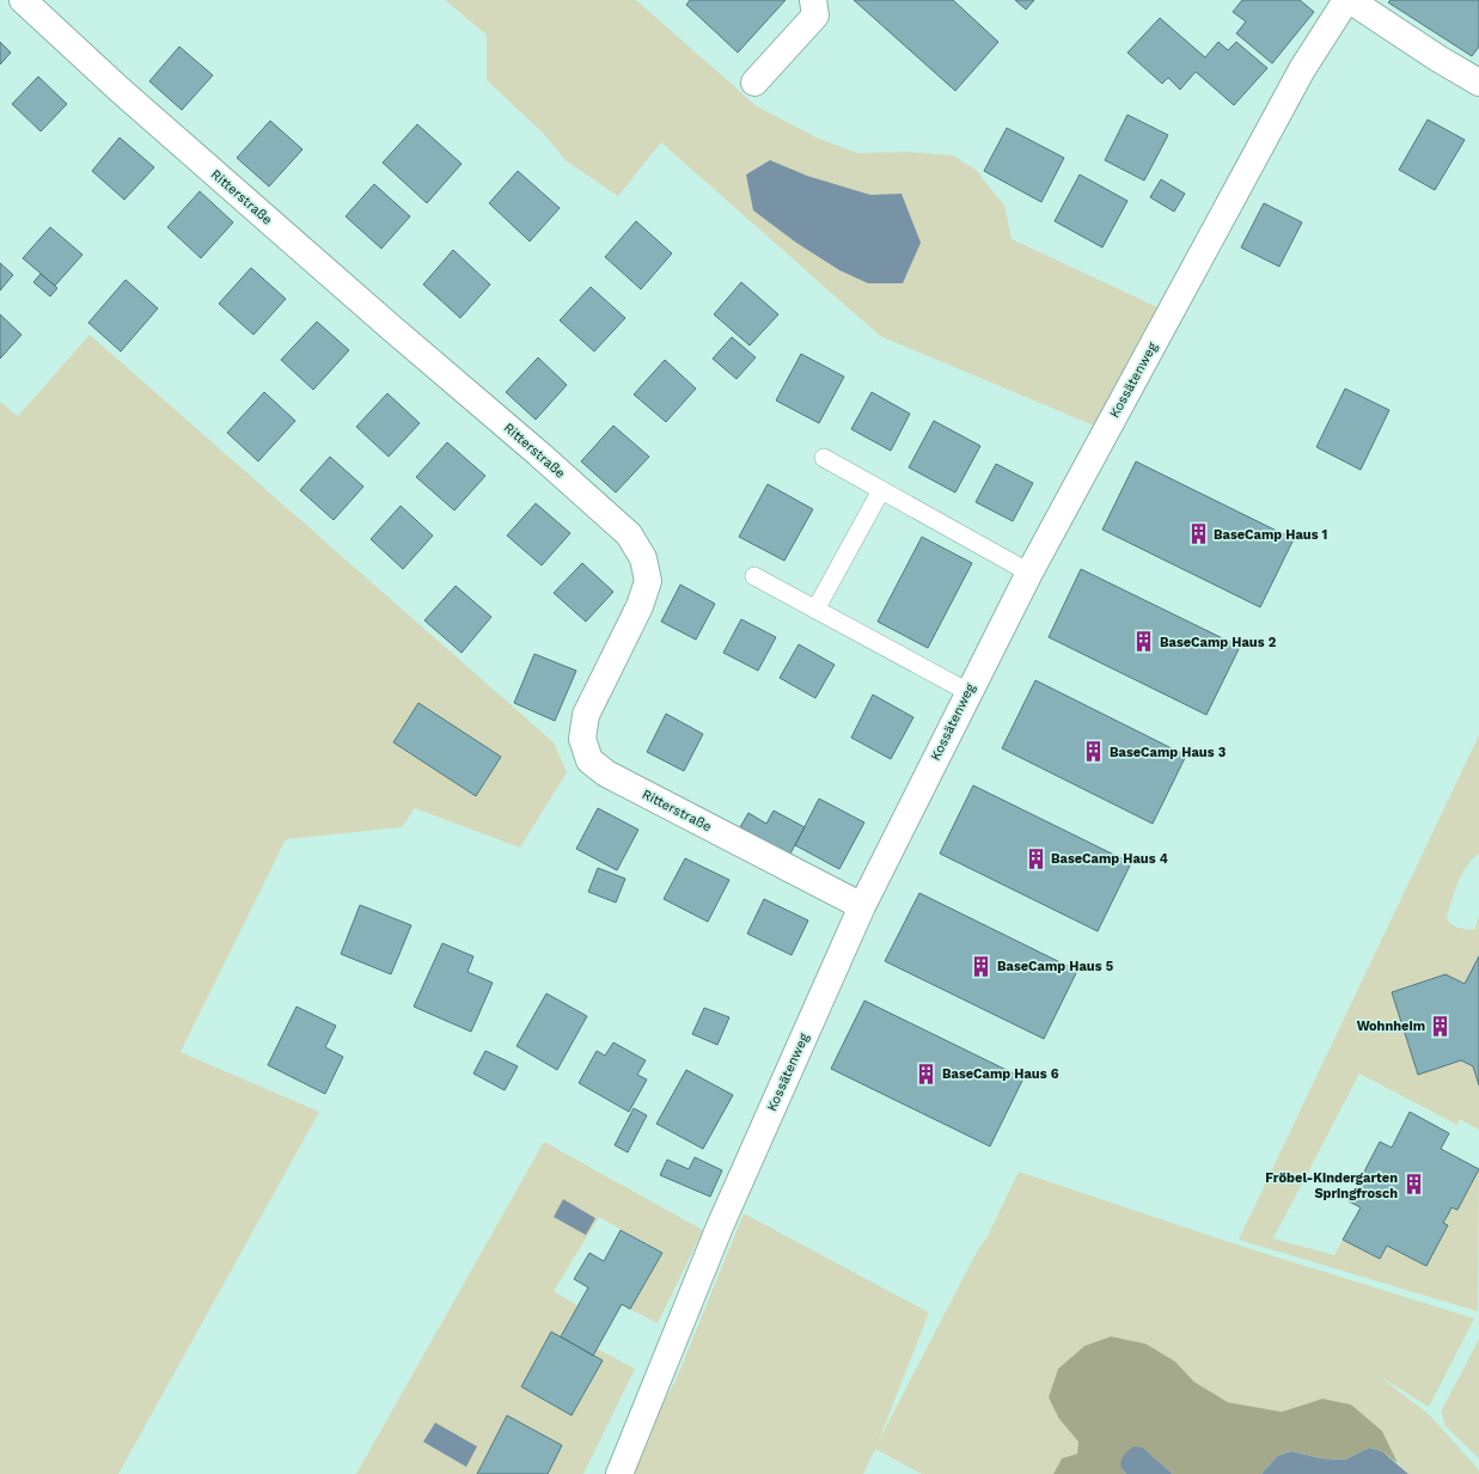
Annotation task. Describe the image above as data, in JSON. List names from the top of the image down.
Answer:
{
  "streets": {
    "street": ["Ritterstraße", "Kossätenweg"]
  },
  "crossings": [
    ["Ritterstraße", "Kossätenweg"]
  ],
  "places": {
    "building": [
      "BaseCamp Haus 1",
      "BaseCamp Haus 2",
      "BaseCamp Haus 3",
      "BaseCamp Haus 4",
      "BaseCamp Haus 5",
      "Wohnheim",
      "BaseCamp Haus 6",
      "Fröbel-Kindergarten Springfrosch"
    ]
  }
}
